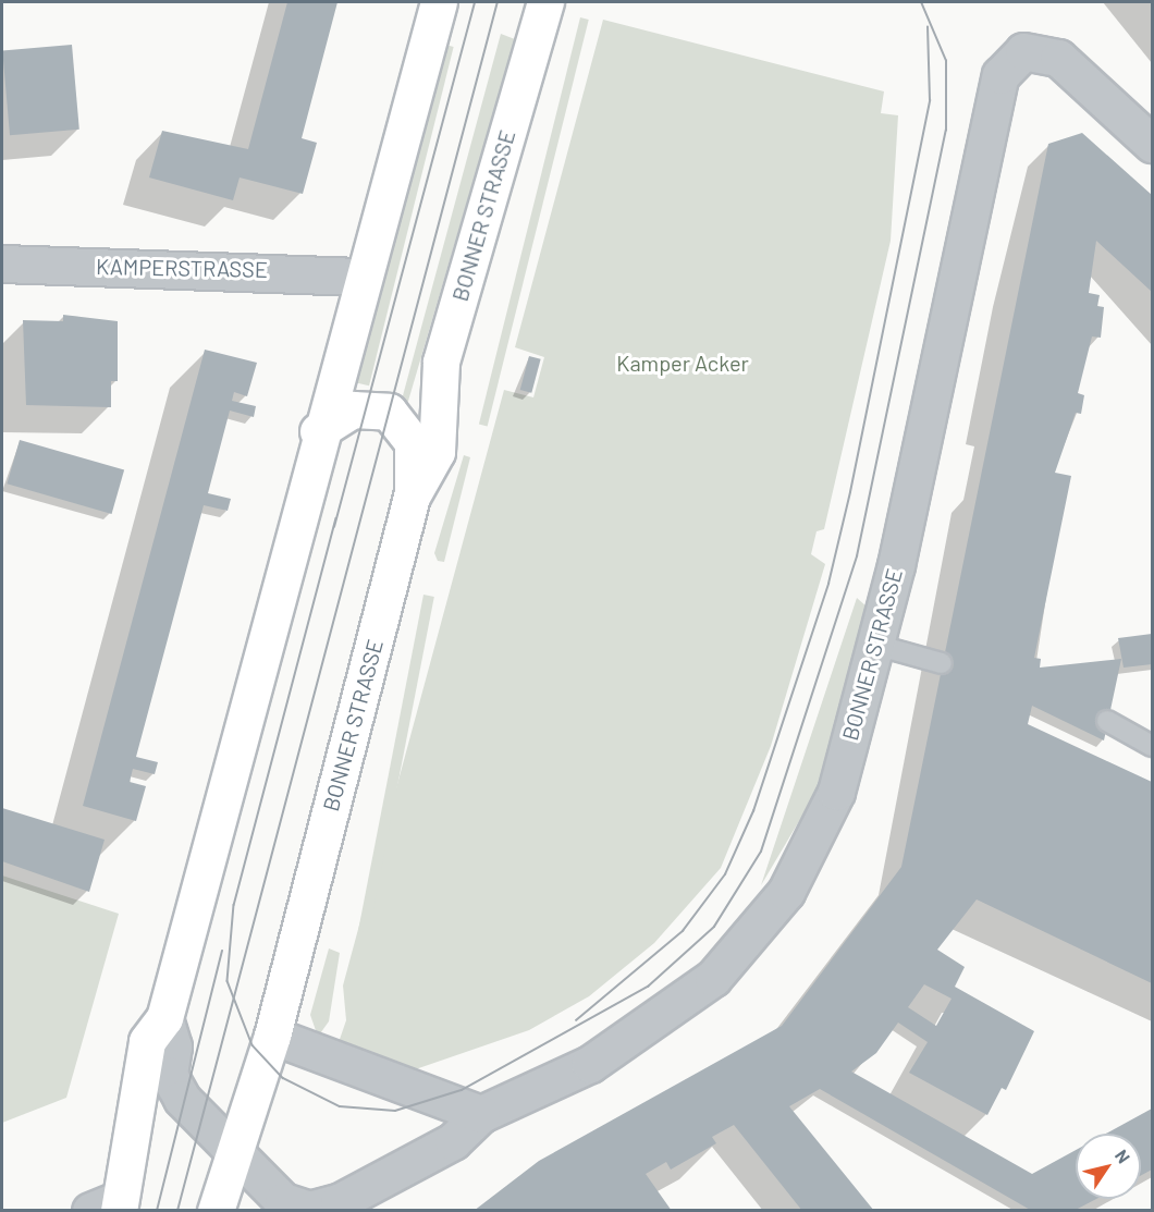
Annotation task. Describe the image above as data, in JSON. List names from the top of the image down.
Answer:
{
  "streets": {
    "main road": ["BONNER STRASSE"],
    "street": ["KAMPERSTRASSE"]
  },
  "crossings": [
    ["BONNER STRASSE", "KAMPERSTRASSE"]
  ],
  "parks": ["Kamper Acker"],
  "north": "top right"
}
